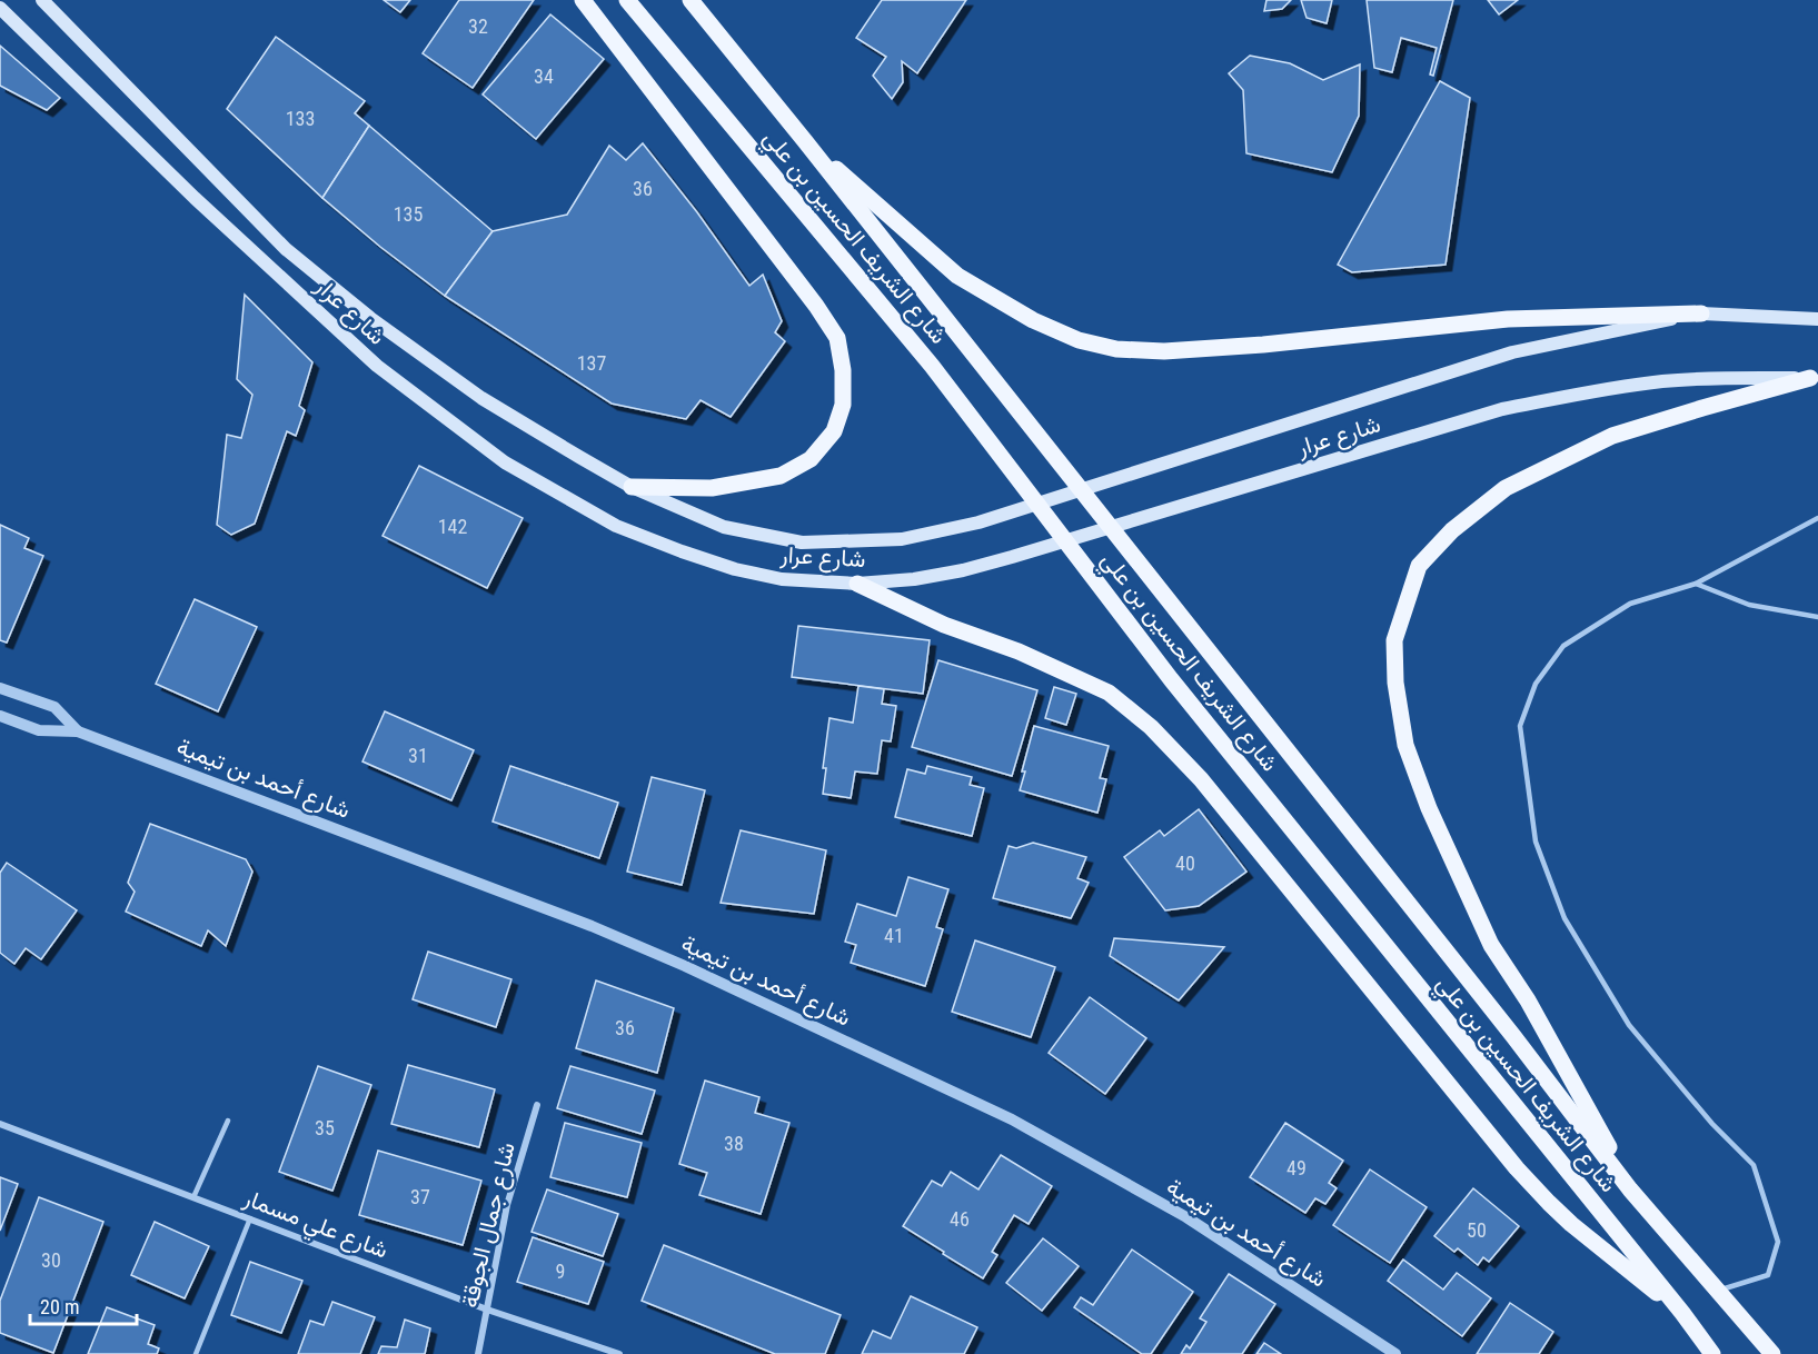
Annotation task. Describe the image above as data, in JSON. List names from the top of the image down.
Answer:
{
  "streets": {
    "main road": ["شارع الشريف الحسين بن علي", "شارع عرار"],
    "street": ["شارع أحمد بن تيمية", "شارع علي مسمار", "شارع جمال الجوقة"]
  },
  "crossings": [
    ["شارع علي مسمار", "شارع جمال الجوقة"]
  ],
  "house_numbers": [
    "32",
    "34",
    "133",
    "36",
    "135",
    "137",
    "142",
    "31",
    "40",
    "41",
    "36",
    "35",
    "38",
    "49",
    "37",
    "46",
    "50",
    "30",
    "9"
  ],
  "scale_bar": "20 m"
}
